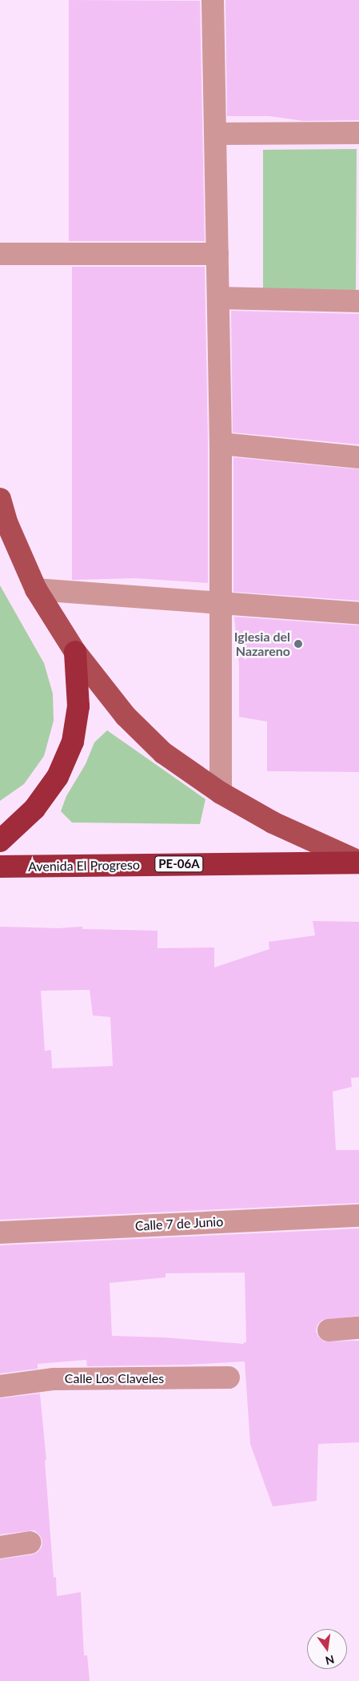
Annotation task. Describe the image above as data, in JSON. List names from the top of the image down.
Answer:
{
  "streets": {
    "highway": ["PE-06A", "Avenida El Progreso"],
    "street": ["Calle 7 de Junio", "Calle Los Claveles"]
  },
  "places": ["Iglesia del Nazareno"],
  "north": "bottom"
}
